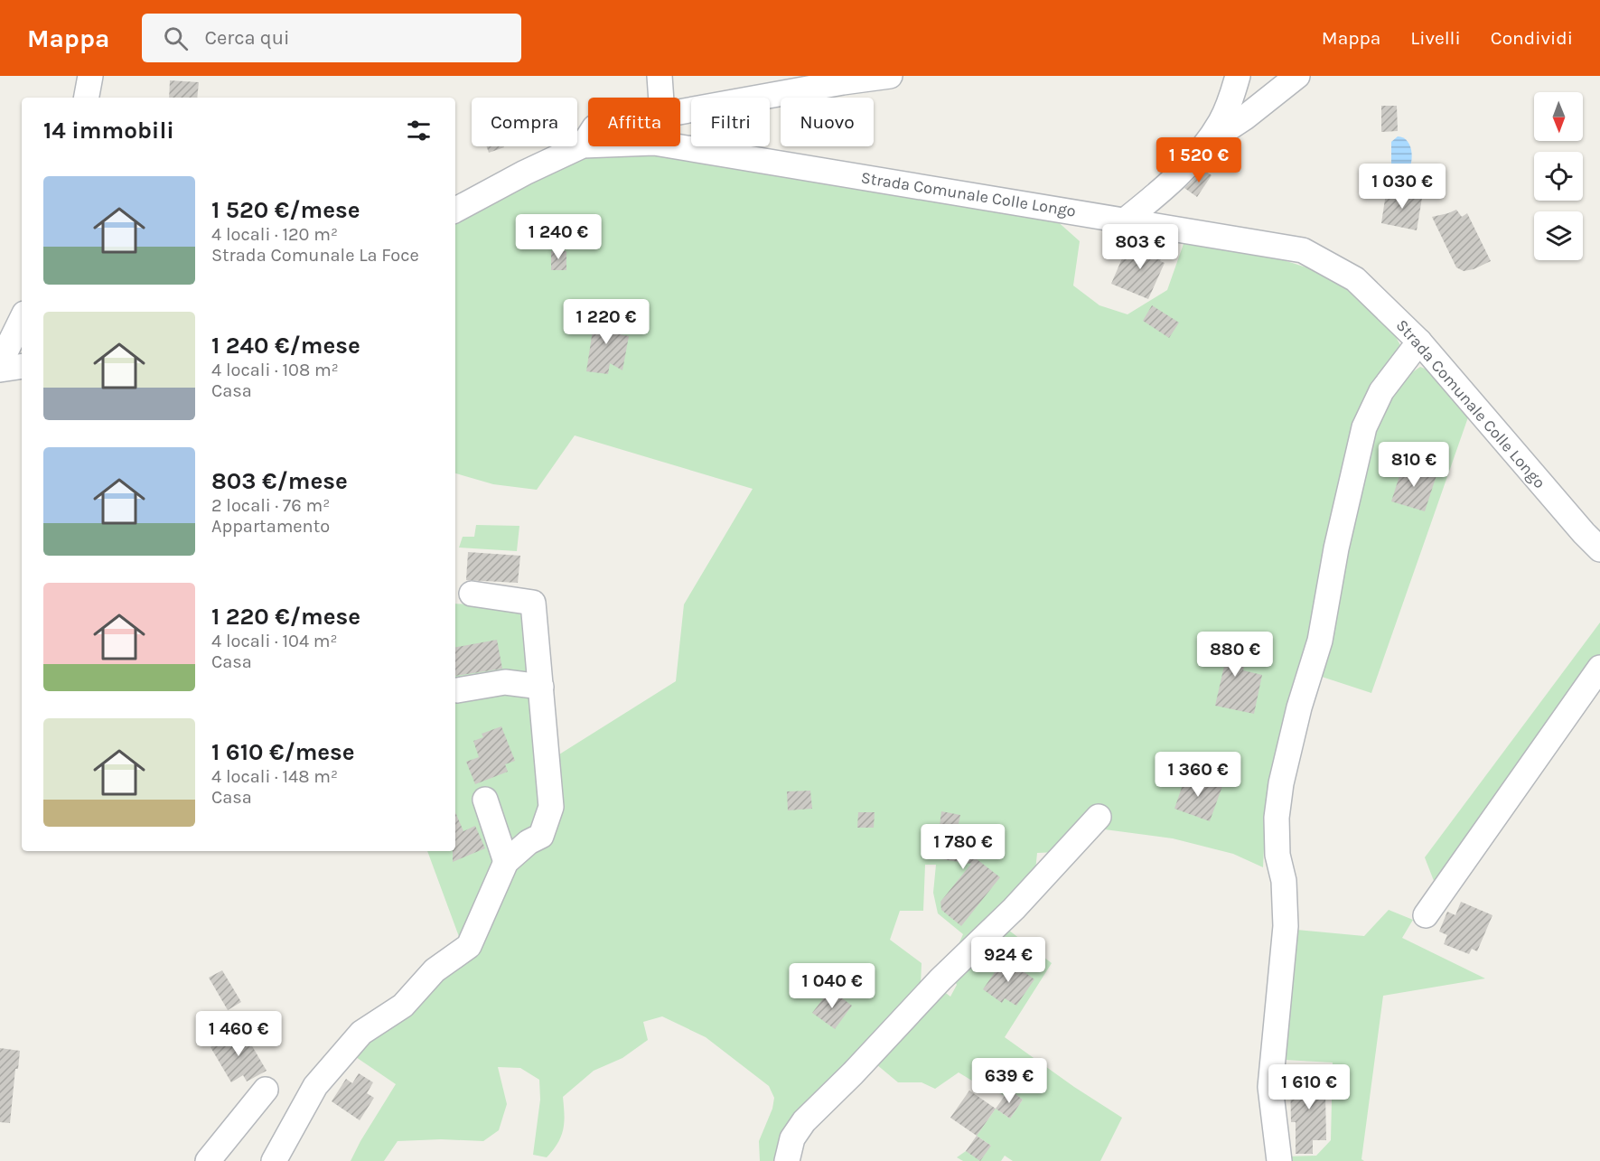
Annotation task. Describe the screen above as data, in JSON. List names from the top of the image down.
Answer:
{
  "streets": {
    "street": ["Strada Comunale Colle Longo"]
  },
  "north": "bottom",
  "page": {
    "header": "Mappa",
    "search": "Cerca qui",
    "nav": ["Mappa", "Livelli", "Condividi"],
    "chip": [
      "Compra",
      "Affitta",
      "Filtri",
      "Nuovo"
    ],
    "heading": "14 immobili",
    "price": [
      "1 520 €",
      "1 030 €",
      "1 240 €",
      "803 €",
      "1 220 €",
      "810 €",
      "880 €",
      "1 360 €",
      "1 780 €",
      "924 €",
      "1 040 €",
      "1 460 €",
      "639 €",
      "1 610 €"
    ],
    "list": [
      {
        "name": "1 520 €/mese",
        "note": "4 locali · 120 m² · Strada Comunale La Foce"
      },
      {
        "name": "1 240 €/mese",
        "note": "4 locali · 108 m² · Casa"
      },
      {
        "name": "803 €/mese",
        "note": "2 locali · 76 m² · Appartamento"
      },
      {
        "name": "1 220 €/mese",
        "note": "4 locali · 104 m² · Casa"
      },
      {
        "name": "1 610 €/mese",
        "note": "4 locali · 148 m² · Casa"
      }
    ]
  }
}
